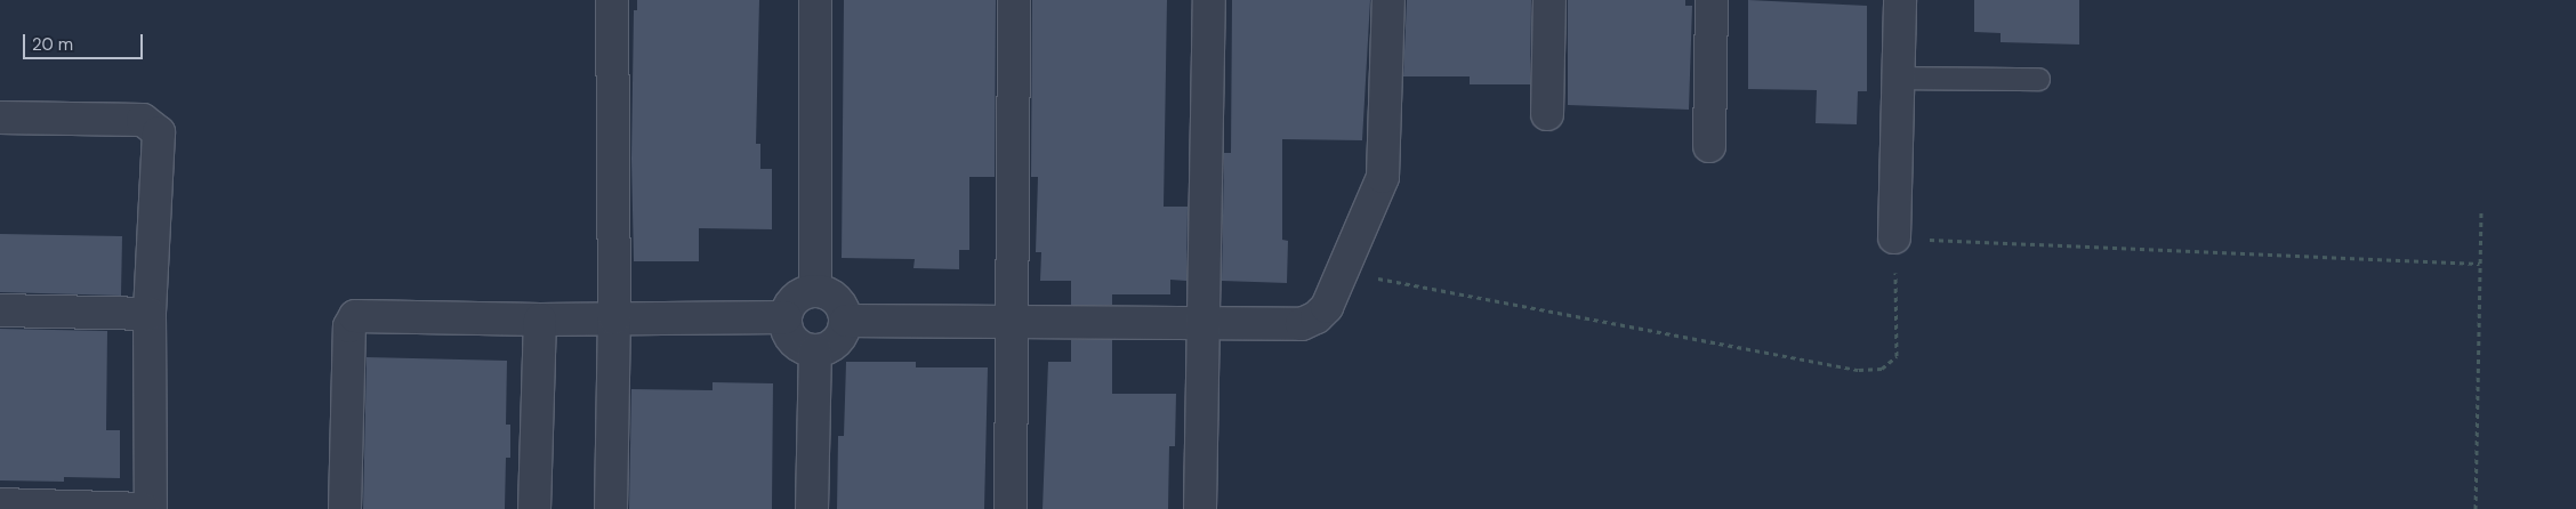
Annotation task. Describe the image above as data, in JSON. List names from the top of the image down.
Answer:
{
  "scale_bar": "20 m"
}
